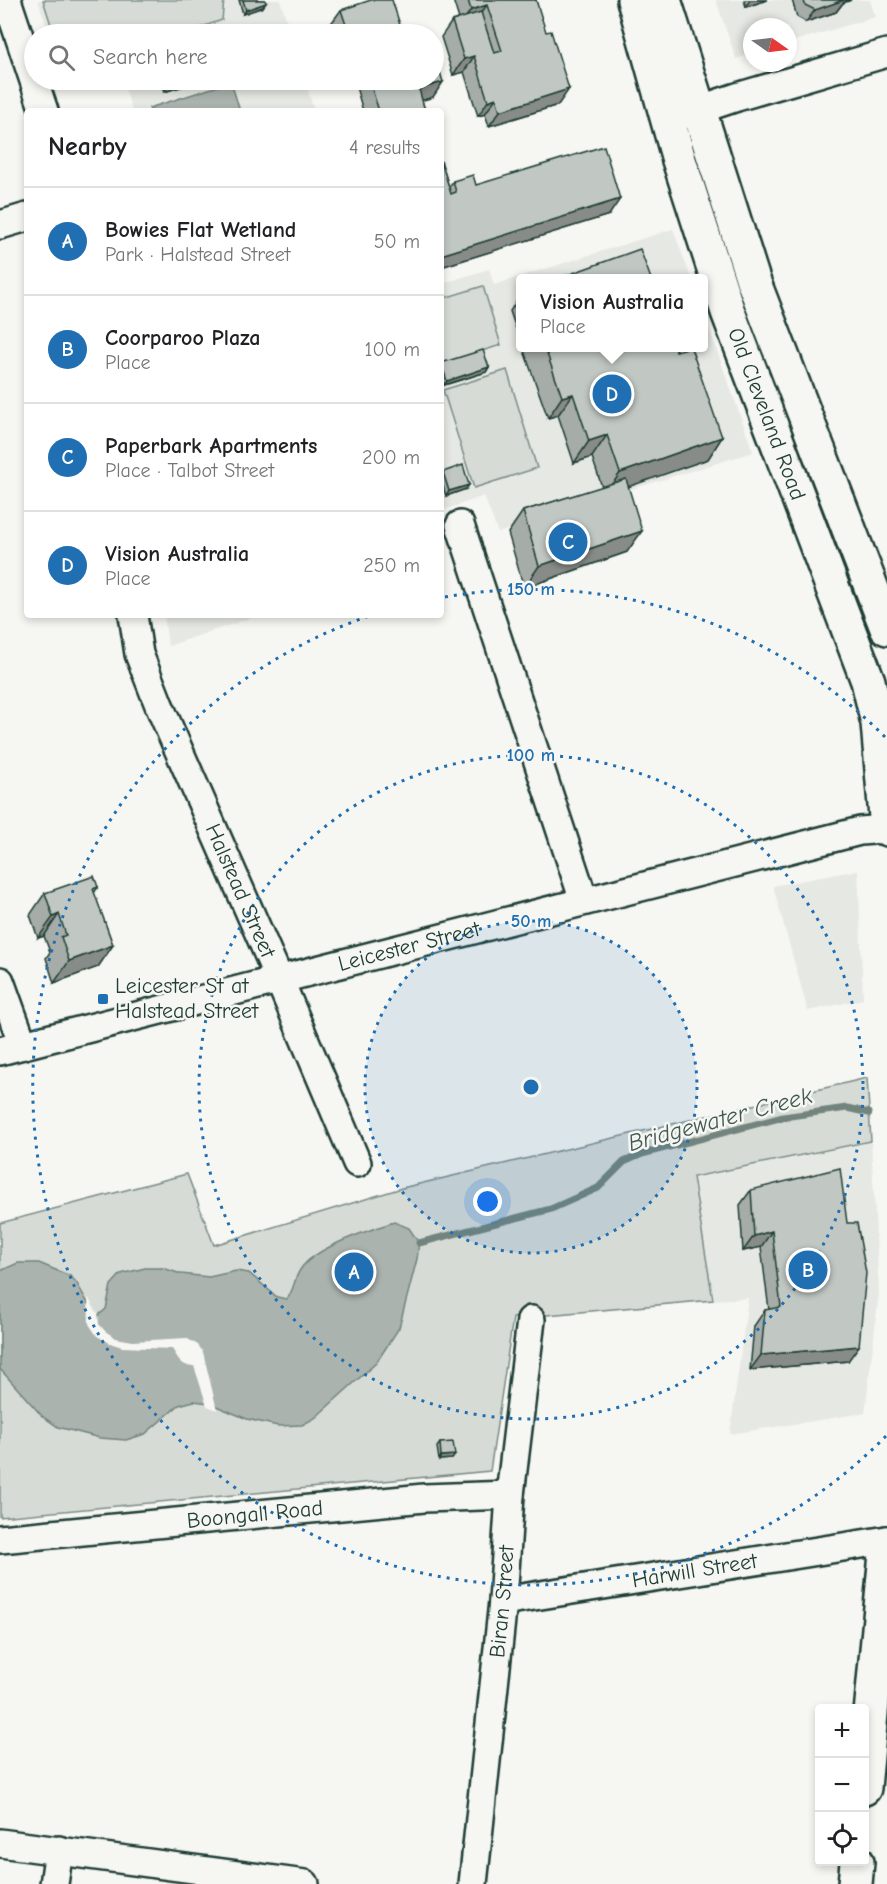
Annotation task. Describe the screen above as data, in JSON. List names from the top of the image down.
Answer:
{
  "streets": {
    "highway": ["Old Cleveland Road"],
    "street": [
      "Halstead Street",
      "Leicester Street",
      "Boongall Road",
      "Harwill Street",
      "Biran Street"
    ]
  },
  "crossings": [
    ["Old Cleveland Road", "Leicester Street"],
    ["Halstead Street", "Leicester Street"],
    ["Boongall Road", "Biran Street"],
    ["Harwill Street", "Biran Street"]
  ],
  "water": ["Bridgewater Creek"],
  "places": {
    "transit": ["Leicester St at Halstead Street"]
  },
  "north": "right",
  "page": {
    "search": "Search here",
    "heading": ["Nearby", "4 results"],
    "list": [
      {
        "mark": "A",
        "name": "Bowies Flat Wetland",
        "note": "Park · Halstead Street",
        "value": "50 m"
      },
      {
        "mark": "B",
        "name": "Coorparoo Plaza",
        "note": "Place",
        "value": "100 m"
      },
      {
        "mark": "C",
        "name": "Paperbark Apartments",
        "note": "Place · Talbot Street",
        "value": "200 m"
      },
      {
        "mark": "D",
        "name": "Vision Australia",
        "note": "Place",
        "value": "250 m"
      }
    ],
    "popup": ["Vision Australia", "Place"],
    "pins": [
      "D",
      "C",
      "B",
      "A"
    ],
    "map_buttons": ["+", "−"]
  },
  "rings": ["150 m", "100 m", "50 m"]
}
